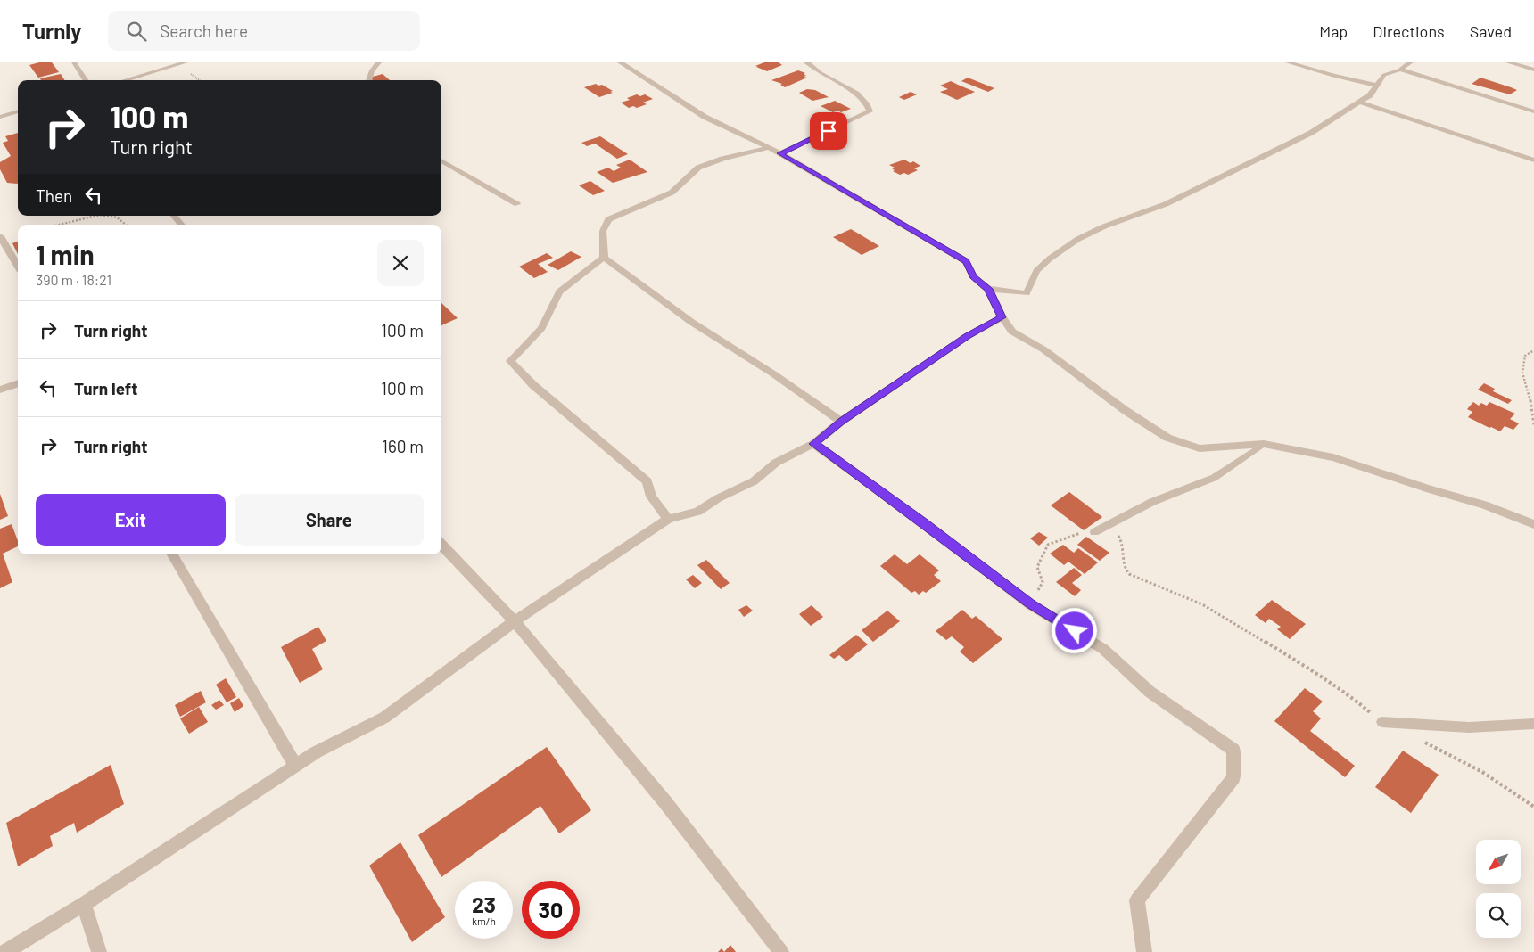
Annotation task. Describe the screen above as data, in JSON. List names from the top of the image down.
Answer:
{
  "north": "bottom left",
  "page": {
    "header": "Turnly",
    "search": "Search here",
    "nav": ["Map", "Directions", "Saved"],
    "turn": ["100 m", "Turn right"],
    "then": "Then",
    "heading": ["1 min", "390 m · 18:21"],
    "list": [
      {
        "name": "Turn right",
        "value": "100 m"
      },
      {
        "name": "Turn left",
        "value": "100 m"
      },
      {
        "name": "Turn right",
        "value": "160 m"
      }
    ],
    "buttons": ["Exit", "Share"],
    "speed": "23 km/h",
    "limit": "30"
  }
}
